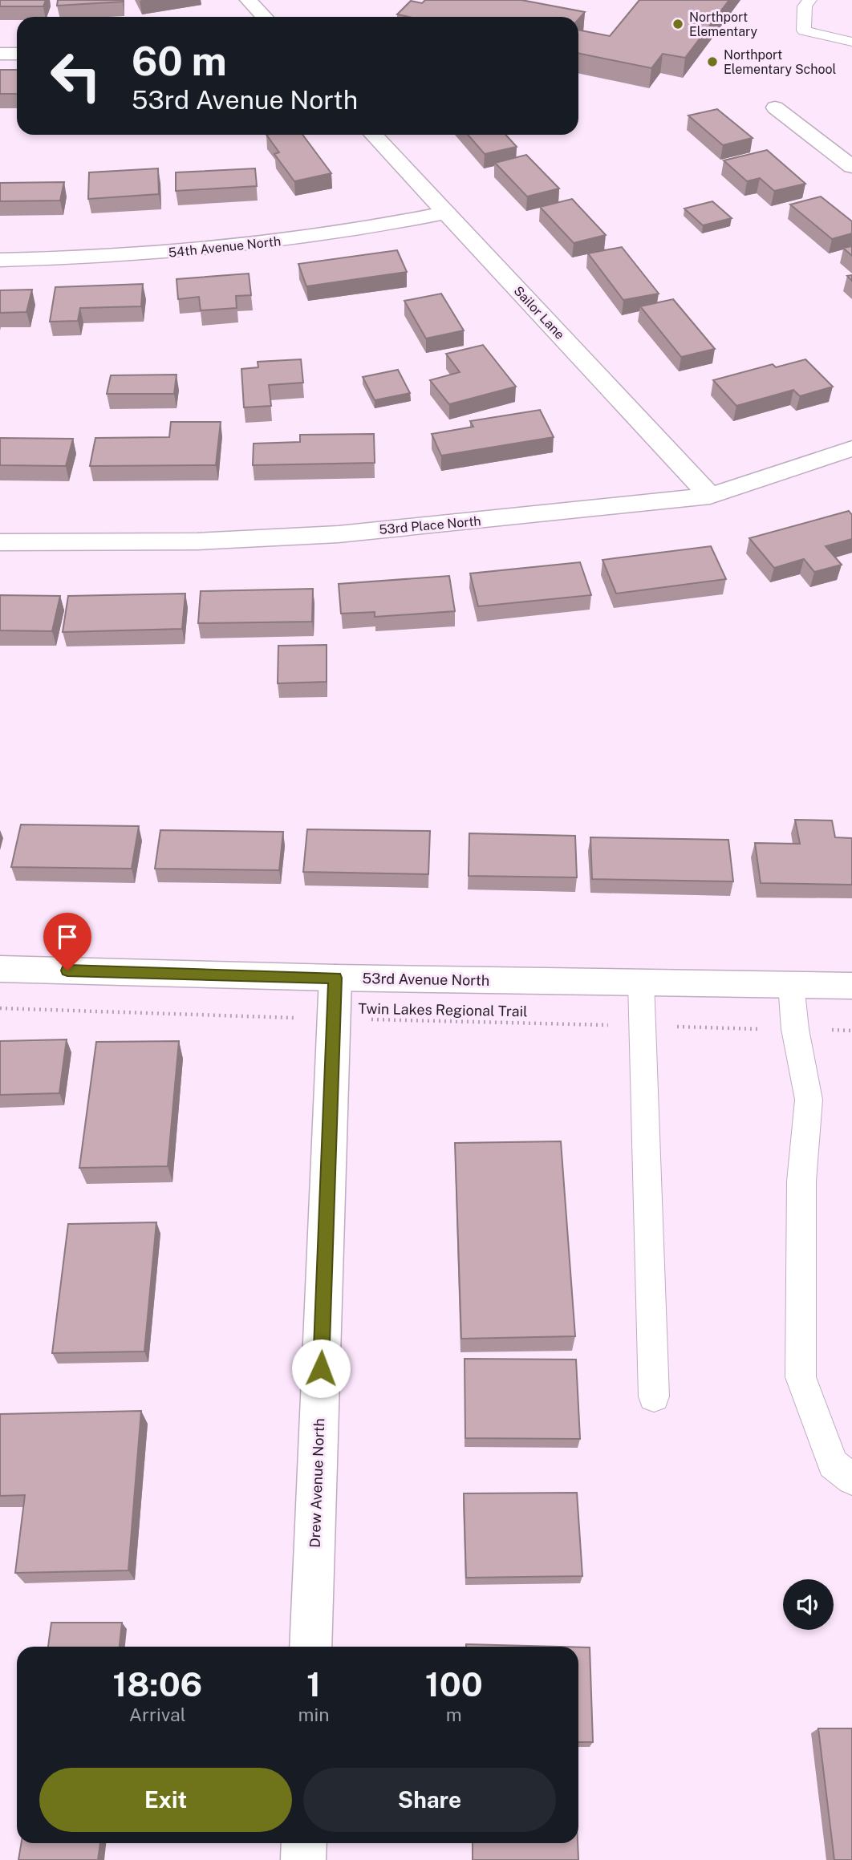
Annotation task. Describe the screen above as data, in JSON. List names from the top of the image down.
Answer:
{
  "streets": {
    "street": [
      "54th Avenue North",
      "Sailor Lane",
      "53rd Place North",
      "53rd Avenue North",
      "Drew Avenue North"
    ],
    "path": ["Twin Lakes Regional Trail"]
  },
  "crossings": [
    ["54th Avenue North", "Sailor Lane"],
    ["Sailor Lane", "53rd Place North"],
    ["53rd Avenue North", "Drew Avenue North"],
    ["Twin Lakes Regional Trail", "Drew Avenue North"]
  ],
  "places": ["Northport Elementary", "Northport Elementary School"],
  "page": {
    "turn": ["60 m", "53rd Avenue North"],
    "eta": [
      "18:06",
      "Arrival",
      "1",
      "min",
      "100",
      "m"
    ],
    "buttons": ["Exit", "Share"]
  }
}
